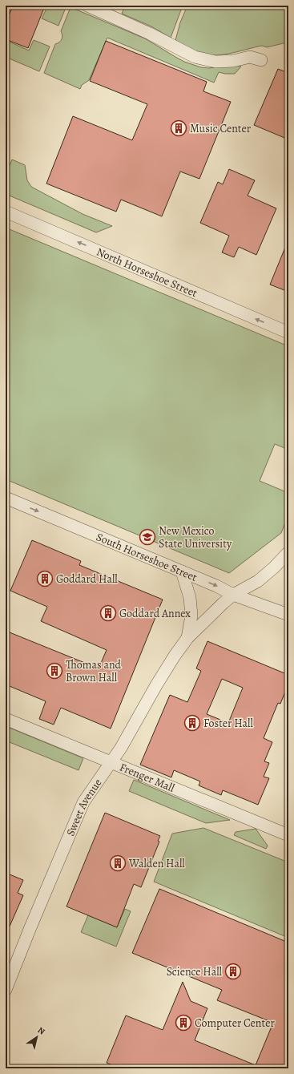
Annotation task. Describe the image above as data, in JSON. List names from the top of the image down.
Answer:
{
  "streets": {
    "street": [
      "North Horseshoe Street",
      "South Horseshoe Street",
      "Frenger Mall",
      "Sweet Avenue"
    ]
  },
  "crossings": [
    ["South Horseshoe Street", "Sweet Avenue"],
    ["Frenger Mall", "Sweet Avenue"]
  ],
  "one_way": ["North Horseshoe Street", "South Horseshoe Street"],
  "places": {
    "building": [
      "Music Center",
      "Goddard Hall",
      "Goddard Annex",
      "Thomas and Brown Hall",
      "Foster Hall",
      "Walden Hall",
      "Science Hall",
      "Computer Center"
    ],
    "school or university": ["New Mexico State University"]
  },
  "north": "top right"
}
